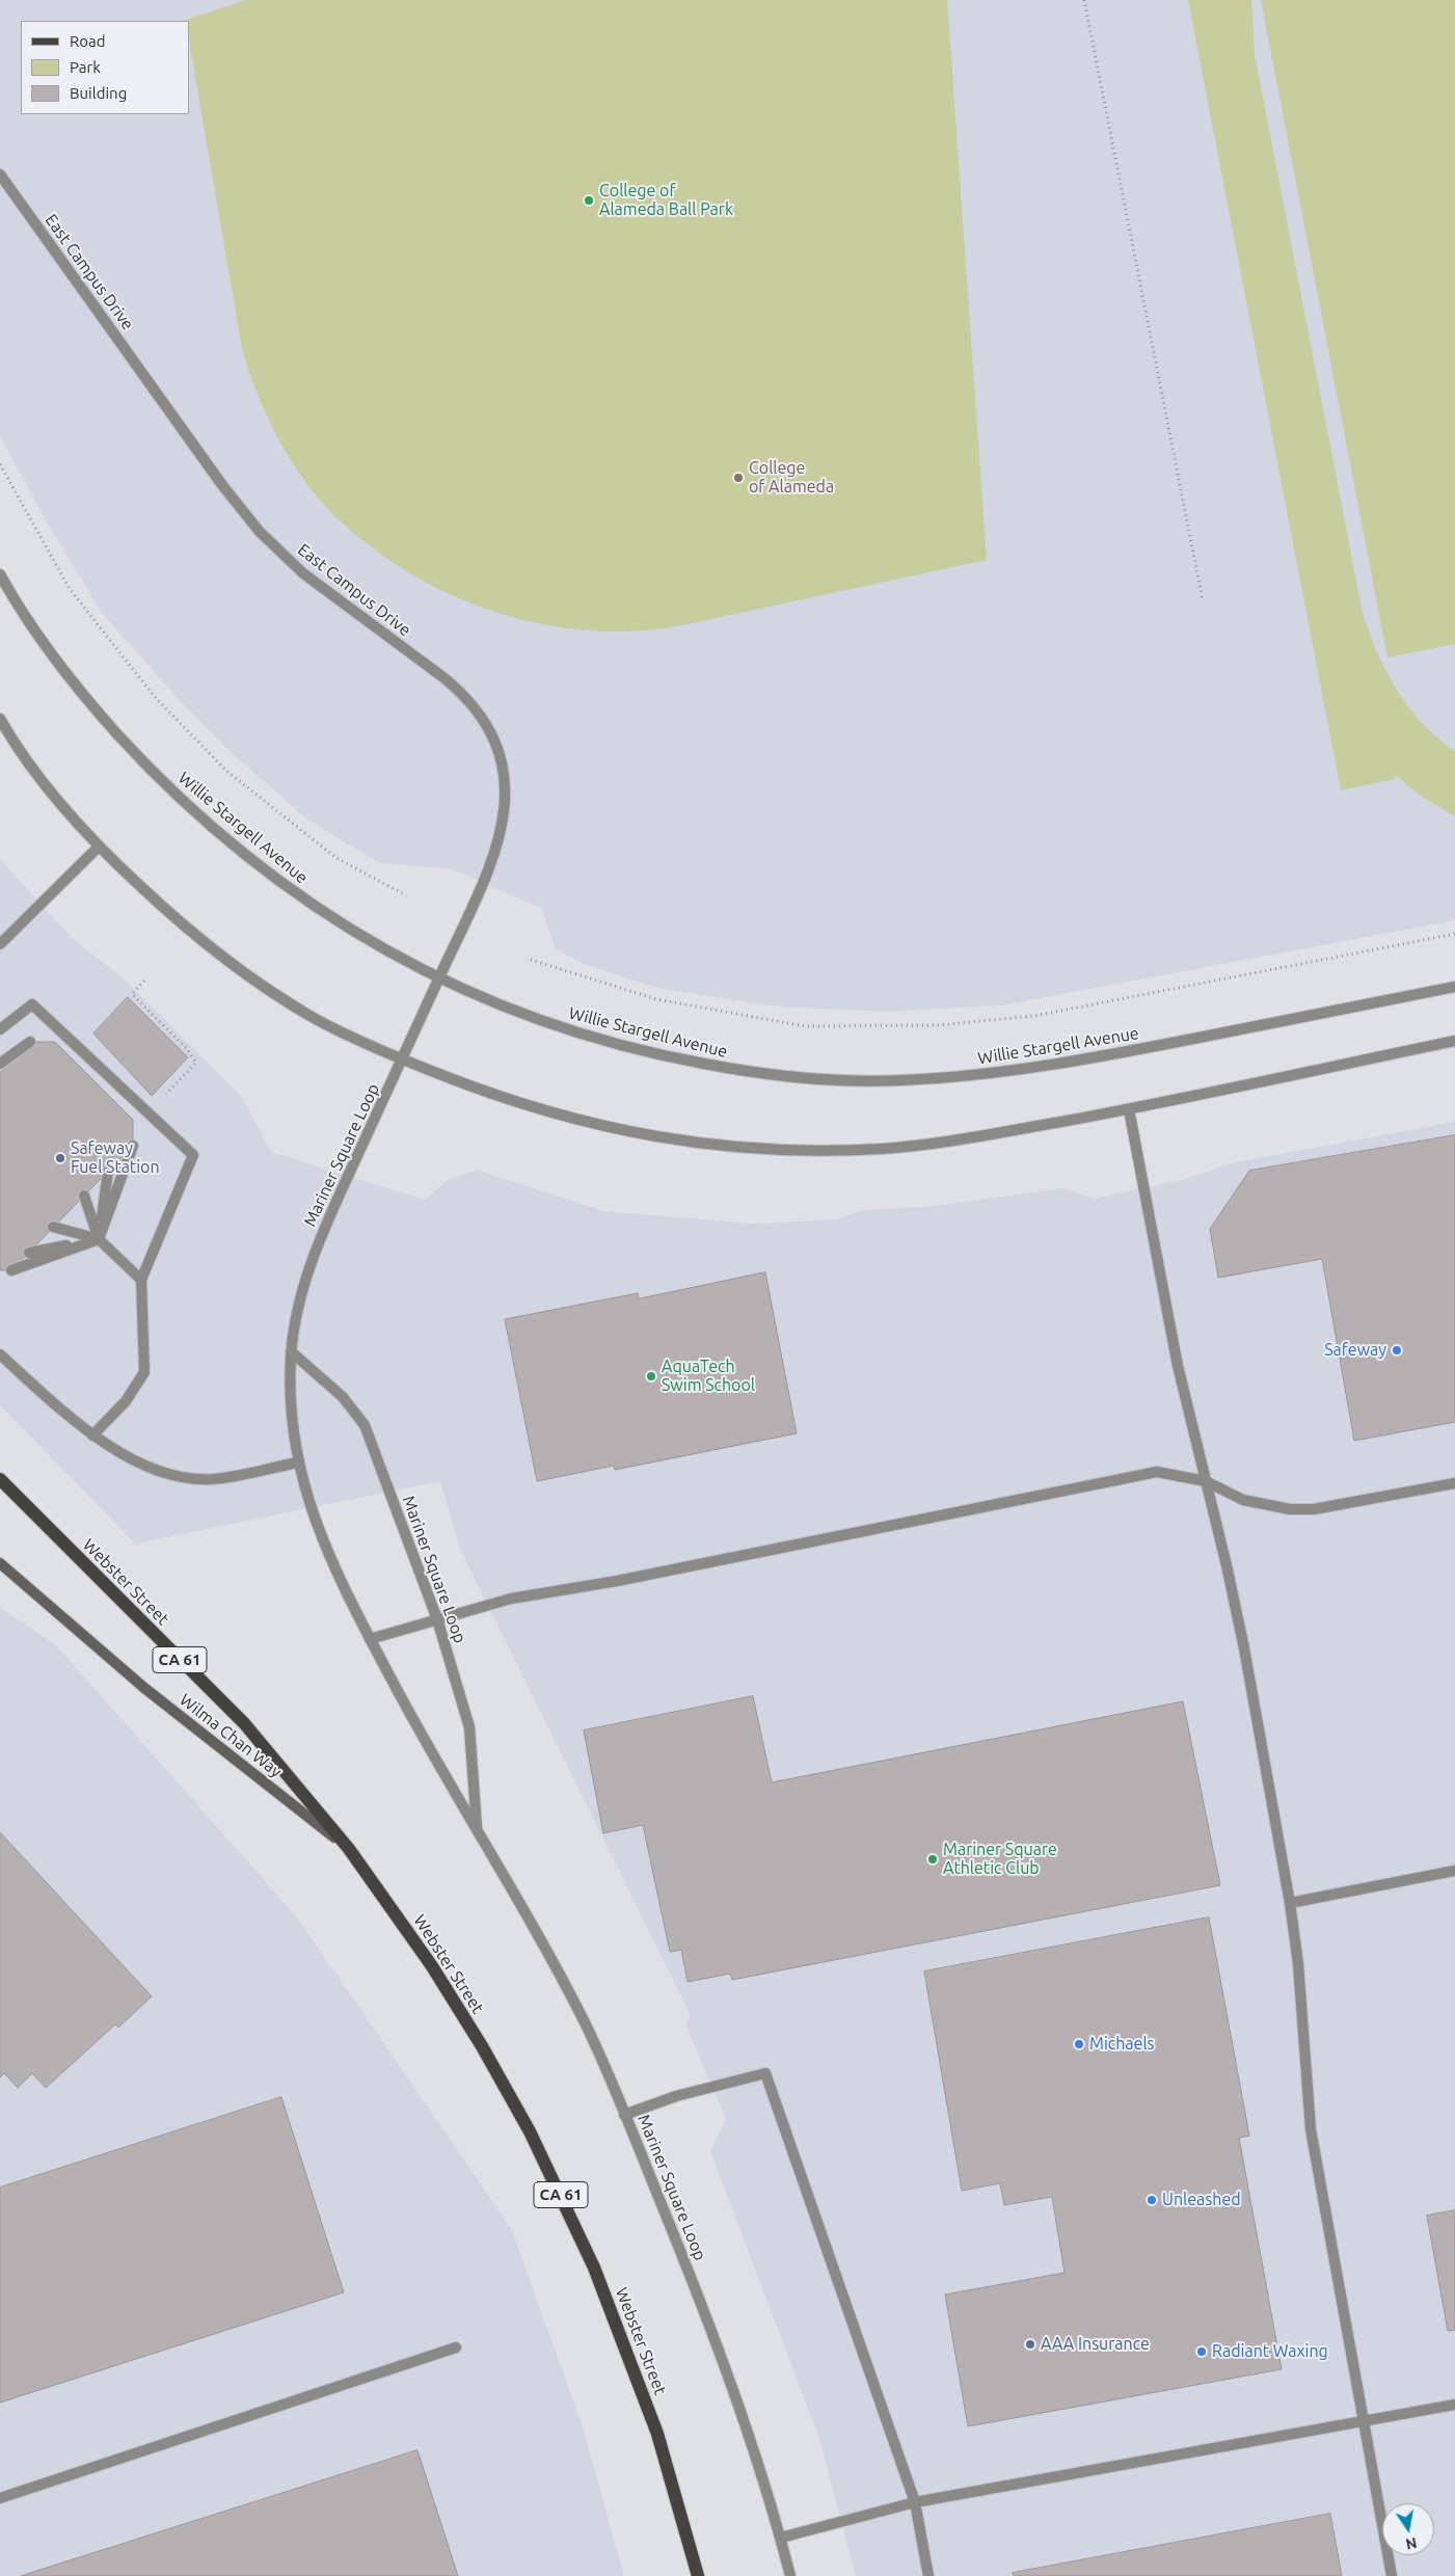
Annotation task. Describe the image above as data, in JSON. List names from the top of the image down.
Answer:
{
  "streets": {
    "main road": ["Webster Street", "CA 61", "Wilma Chan Way"],
    "street": ["East Campus Drive", "Willie Stargell Avenue", "Mariner Square Loop"]
  },
  "crossings": [
    ["East Campus Drive", "Willie Stargell Avenue"],
    ["East Campus Drive", "Mariner Square Loop"],
    ["Willie Stargell Avenue", "Mariner Square Loop"],
    ["Webster Street", "Wilma Chan Way"]
  ],
  "places": [
    "College of Alameda Ball Park",
    "College of Alameda",
    "Safeway Fuel Station",
    "Safeway",
    "AquaTech Swim School",
    "Mariner Square Athletic Club",
    "Michaels",
    "Unleashed",
    "AAA Insurance",
    "Radiant Waxing"
  ],
  "legend": ["Road", "Park", "Building"],
  "north": "bottom"
}
